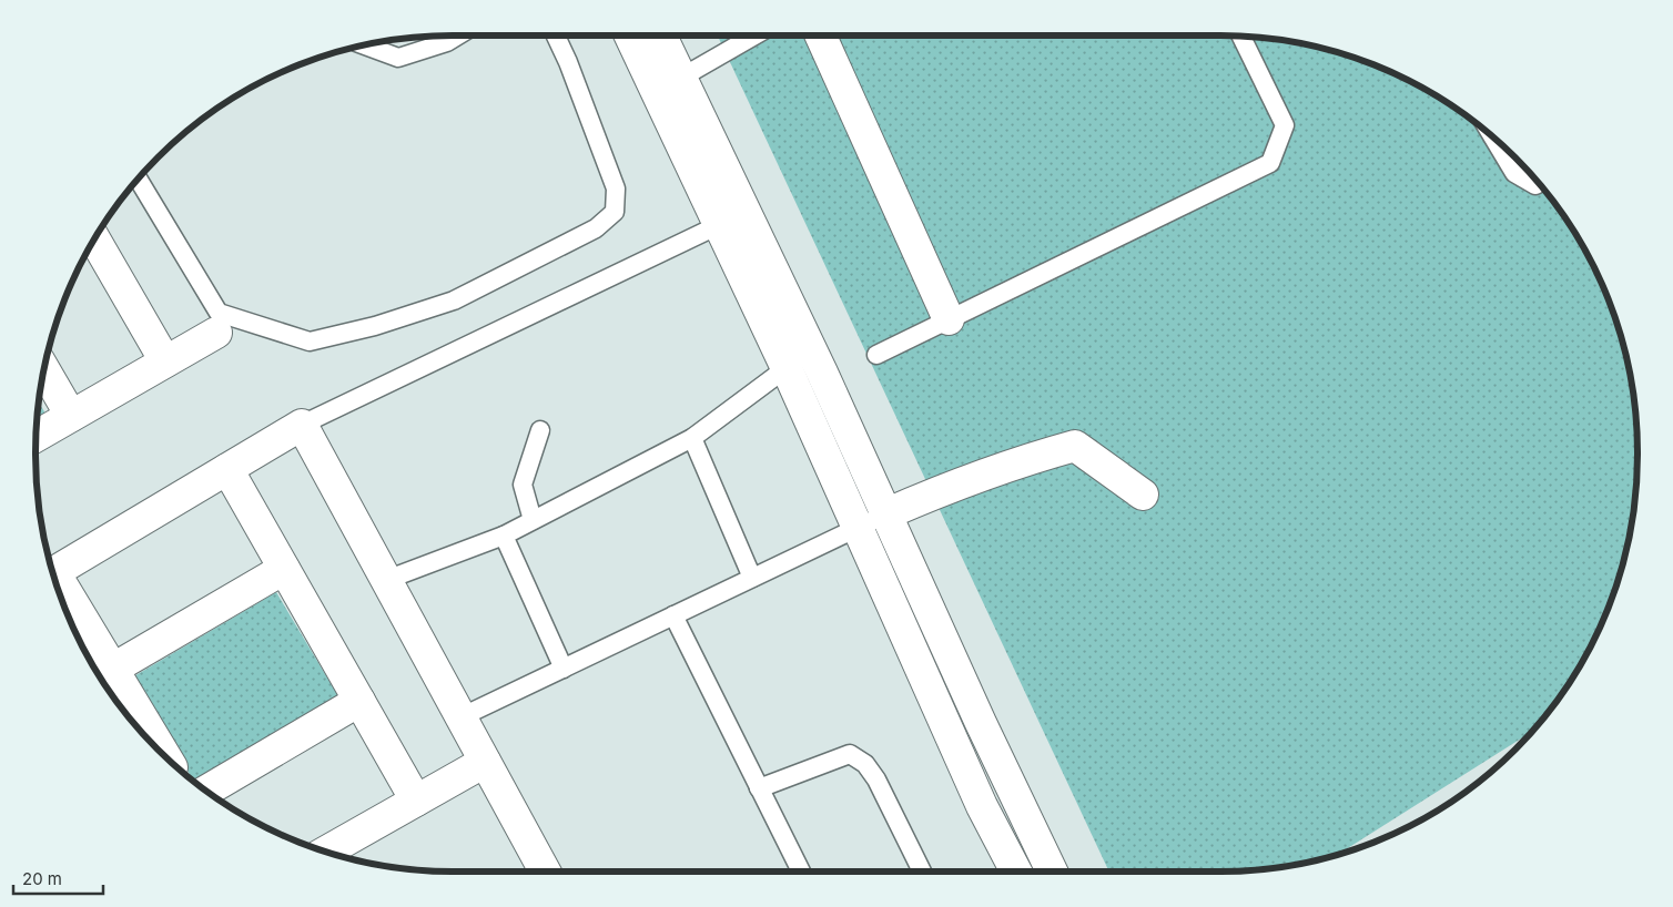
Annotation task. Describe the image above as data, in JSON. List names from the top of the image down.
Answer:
{
  "scale_bar": "20 m"
}
